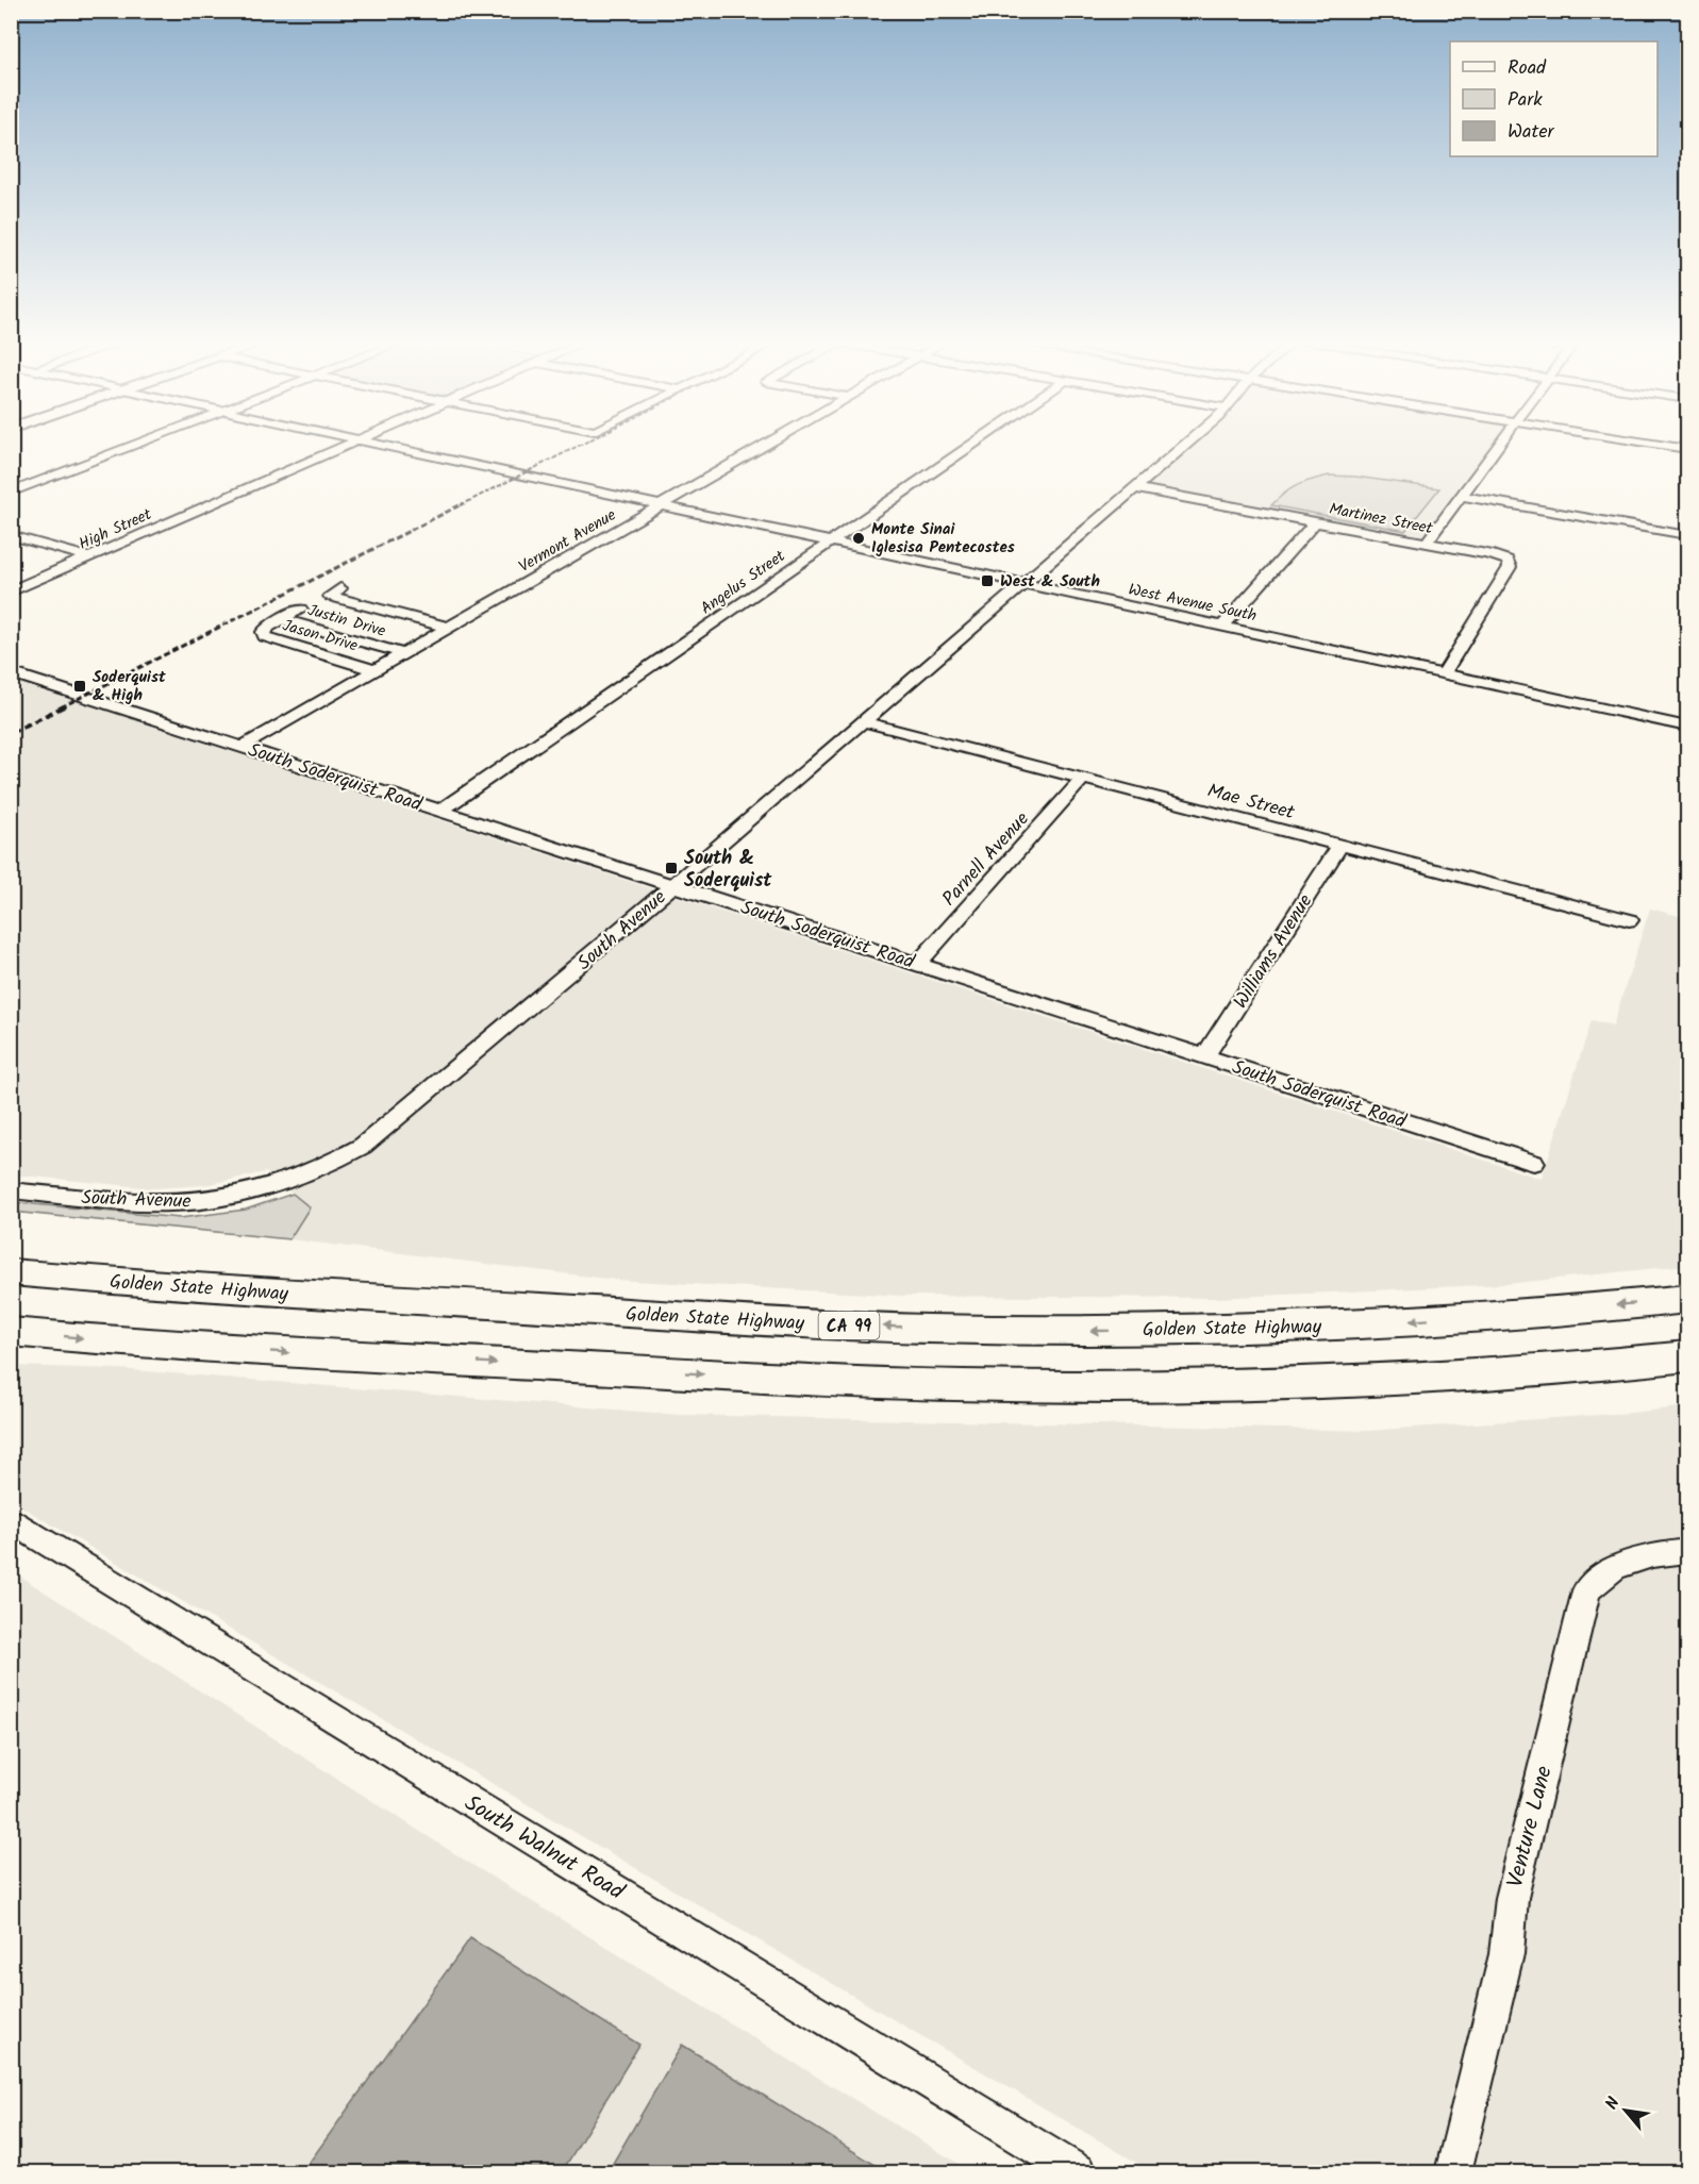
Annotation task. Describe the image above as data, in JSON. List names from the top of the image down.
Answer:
{
  "streets": {
    "highway": ["Golden State Highway", "CA 99"],
    "street": [
      "Martinez Street",
      "High Street",
      "Vermont Avenue",
      "Angelus Street",
      "West Avenue South",
      "Justin Drive",
      "Jason Drive",
      "South Soderquist Road",
      "Mae Street",
      "Parnell Avenue",
      "South Avenue",
      "Williams Avenue",
      "Venture Lane",
      "South Walnut Road"
    ]
  },
  "crossings": [
    ["Martinez Street", "West Avenue South"],
    ["Martinez Street", "South Avenue"],
    ["Vermont Avenue", "West Avenue South"],
    ["Vermont Avenue", "Justin Drive"],
    ["Vermont Avenue", "Jason Drive"],
    ["Vermont Avenue", "South Soderquist Road"],
    ["Angelus Street", "West Avenue South"],
    ["Angelus Street", "South Soderquist Road"],
    ["West Avenue South", "South Avenue"],
    ["Justin Drive", "Jason Drive"],
    ["South Soderquist Road", "Parnell Avenue"],
    ["South Soderquist Road", "South Avenue"],
    ["South Soderquist Road", "Williams Avenue"],
    ["Mae Street", "Parnell Avenue"],
    ["Mae Street", "South Avenue"],
    ["Mae Street", "Williams Avenue"]
  ],
  "places": {
    "other": ["Monte Sinai Iglesisa Pentecostes"],
    "transit": ["West & South", "Soderquist & High", "South & Soderquist"]
  },
  "legend": ["Road", "Park", "Water"],
  "north": "top left"
}
